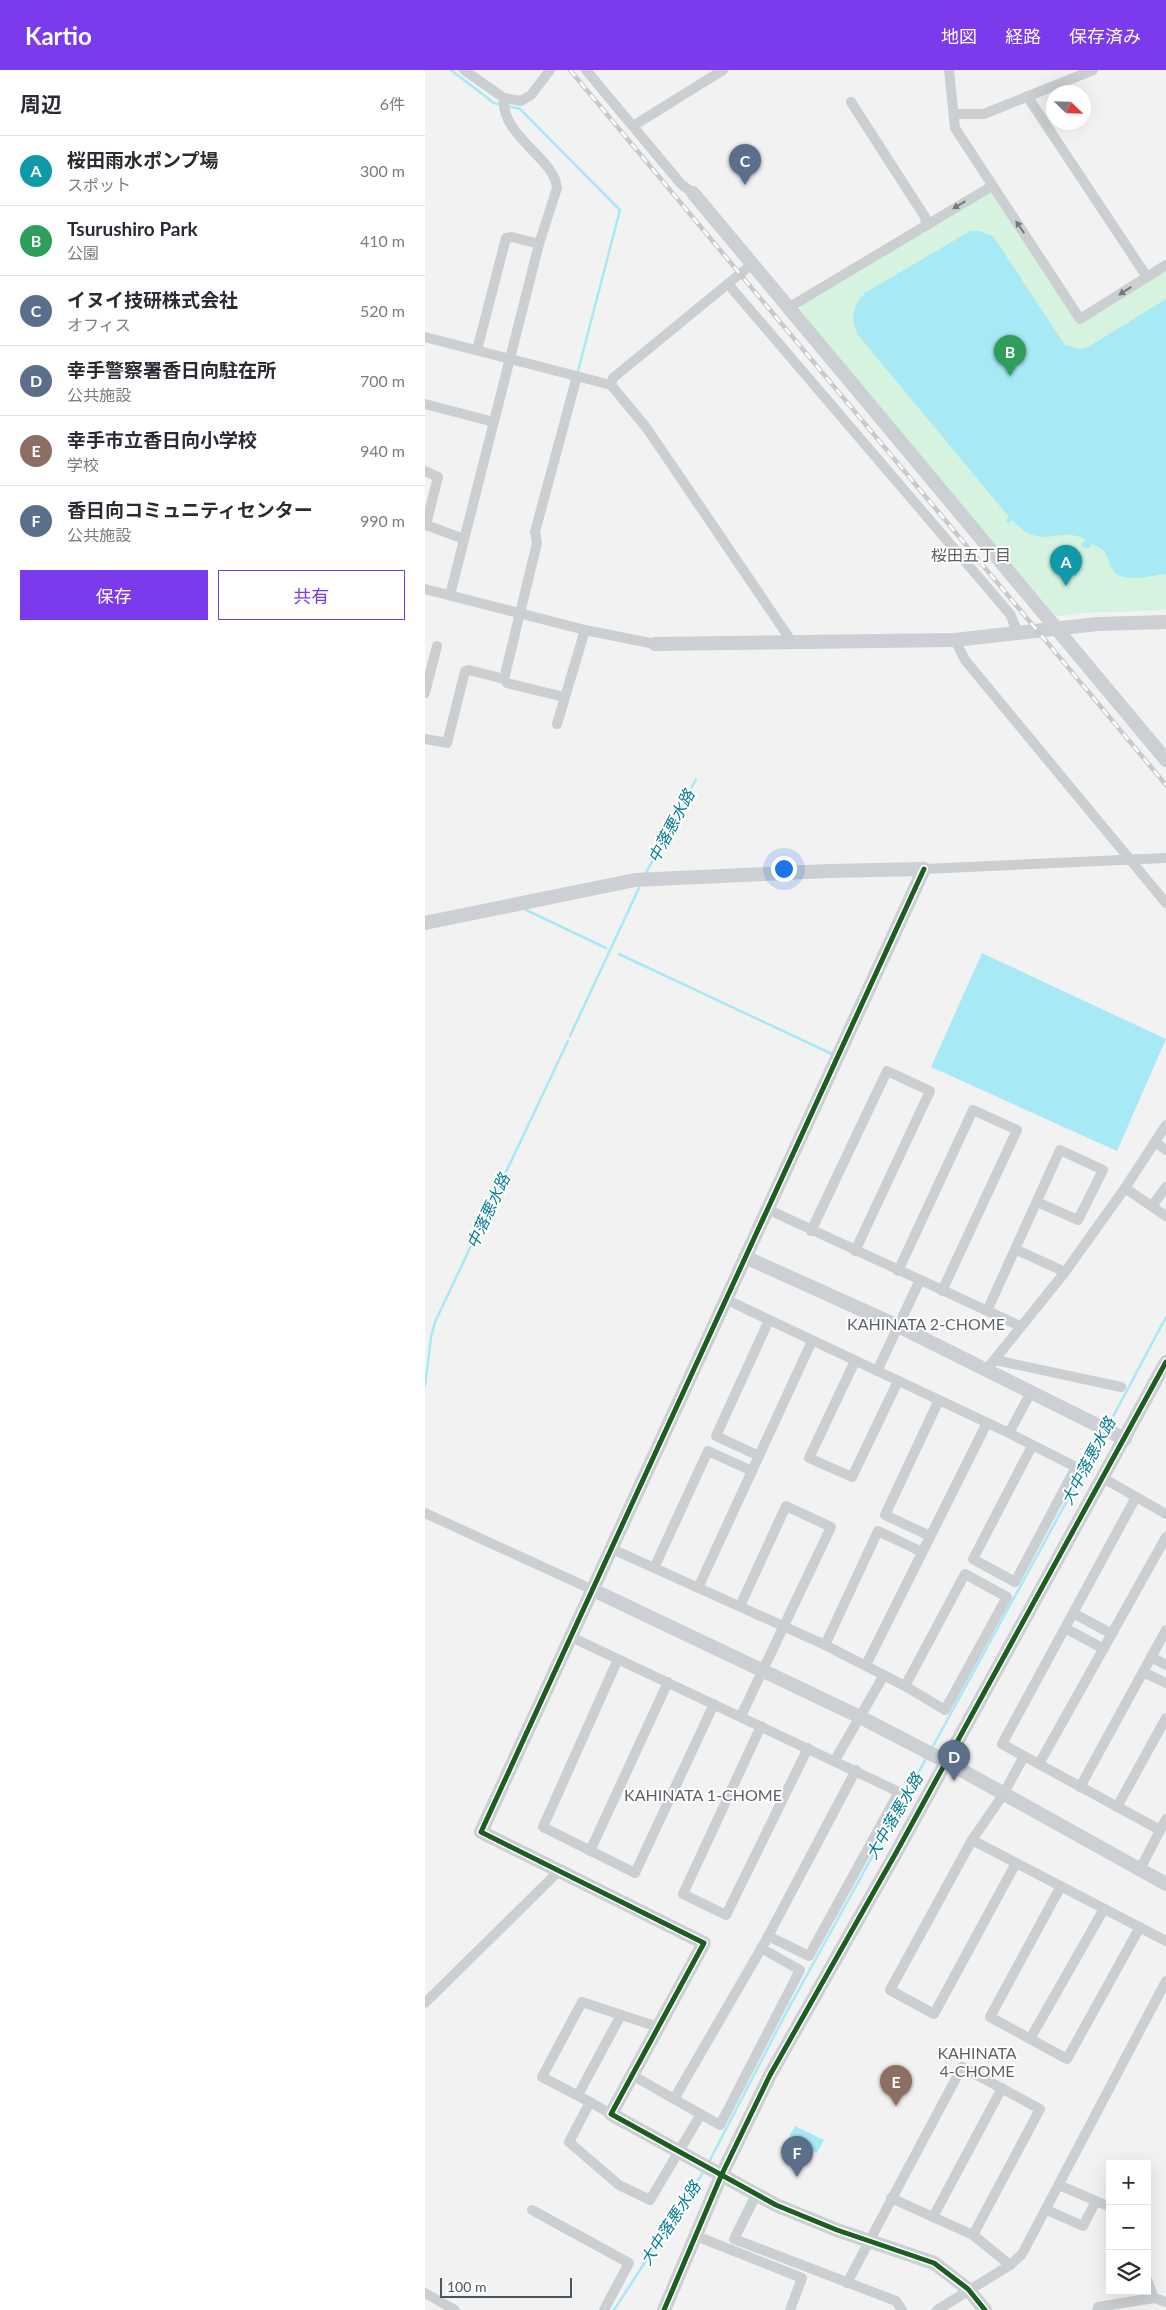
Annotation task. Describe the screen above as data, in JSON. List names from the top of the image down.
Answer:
{
  "districts": [
    "桜田五丁目",
    "KAHINATA 2-CHOME",
    "KAHINATA 1-CHOME",
    "KAHINATA 4-CHOME"
  ],
  "water": ["中落悪水路", "大中落悪水路"],
  "scale_bar": "100 m",
  "north": "bottom right",
  "page": {
    "header": "Kartio",
    "nav": ["地図", "経路", "保存済み"],
    "heading": ["周辺", "6件"],
    "list": [
      {
        "mark": "A",
        "name": "桜田雨水ポンプ場",
        "note": "スポット",
        "value": "300 m"
      },
      {
        "mark": "B",
        "name": "Tsurushiro Park",
        "note": "公園",
        "value": "410 m"
      },
      {
        "mark": "C",
        "name": "イヌイ技研株式会社",
        "note": "オフィス",
        "value": "520 m"
      },
      {
        "mark": "D",
        "name": "幸手警察署香日向駐在所",
        "note": "公共施設",
        "value": "700 m"
      },
      {
        "mark": "E",
        "name": "幸手市立香日向小学校",
        "note": "学校",
        "value": "940 m"
      },
      {
        "mark": "F",
        "name": "香日向コミュニティセンター",
        "note": "公共施設",
        "value": "990 m"
      }
    ],
    "pins": [
      "C",
      "B",
      "A",
      "D",
      "E",
      "F"
    ],
    "buttons": ["保存", "共有"],
    "map_buttons": ["+", "−"],
    "scale": "100 m"
  }
}
